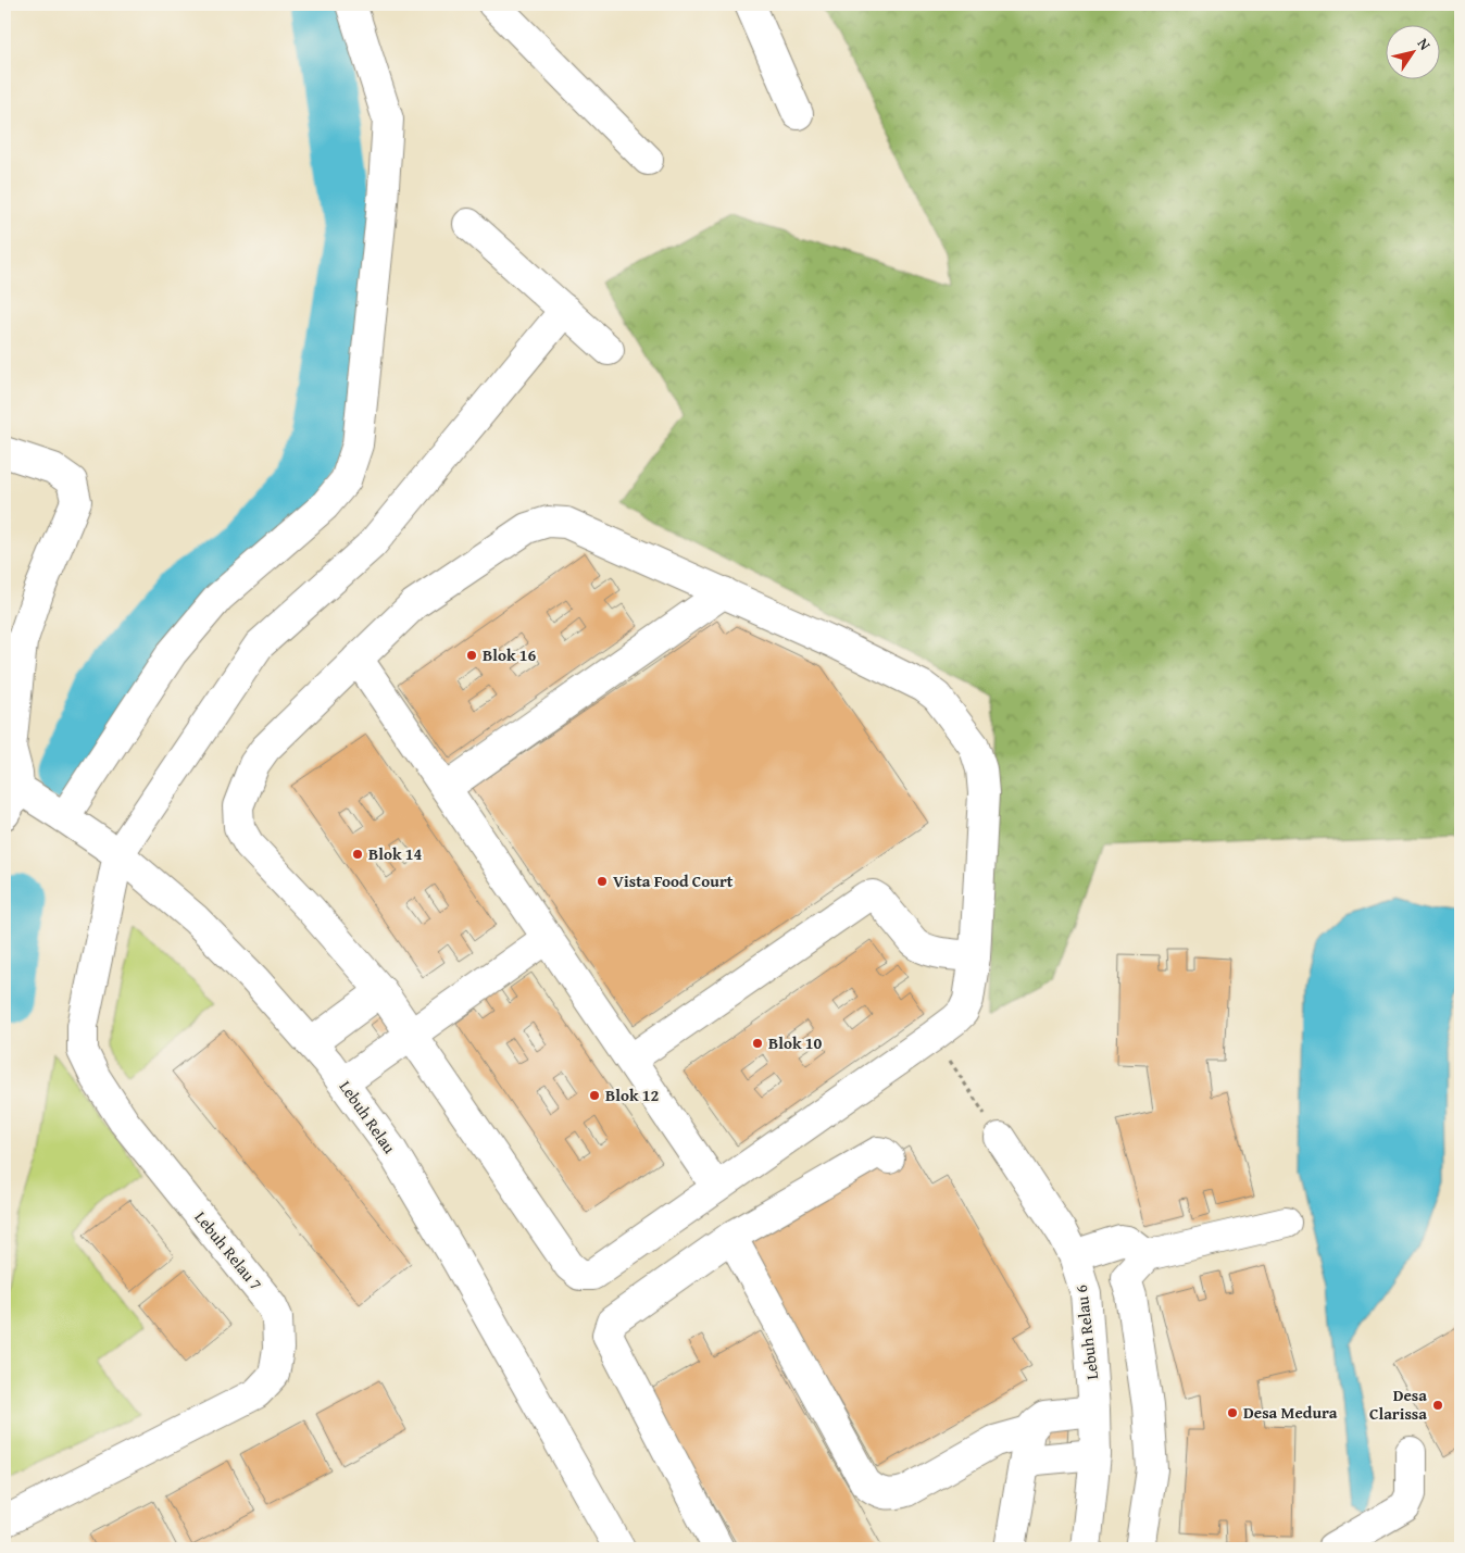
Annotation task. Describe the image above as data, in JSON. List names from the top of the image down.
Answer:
{
  "streets": {
    "street": ["Lebuh Relau", "Lebuh Relau 7", "Lebuh Relau 6"]
  },
  "crossings": [
    ["Lebuh Relau", "Lebuh Relau 7"]
  ],
  "places": [
    "Blok 16",
    "Blok 14",
    "Vista Food Court",
    "Blok 10",
    "Blok 12",
    "Desa Clarissa",
    "Desa Medura"
  ],
  "north": "top right"
}
